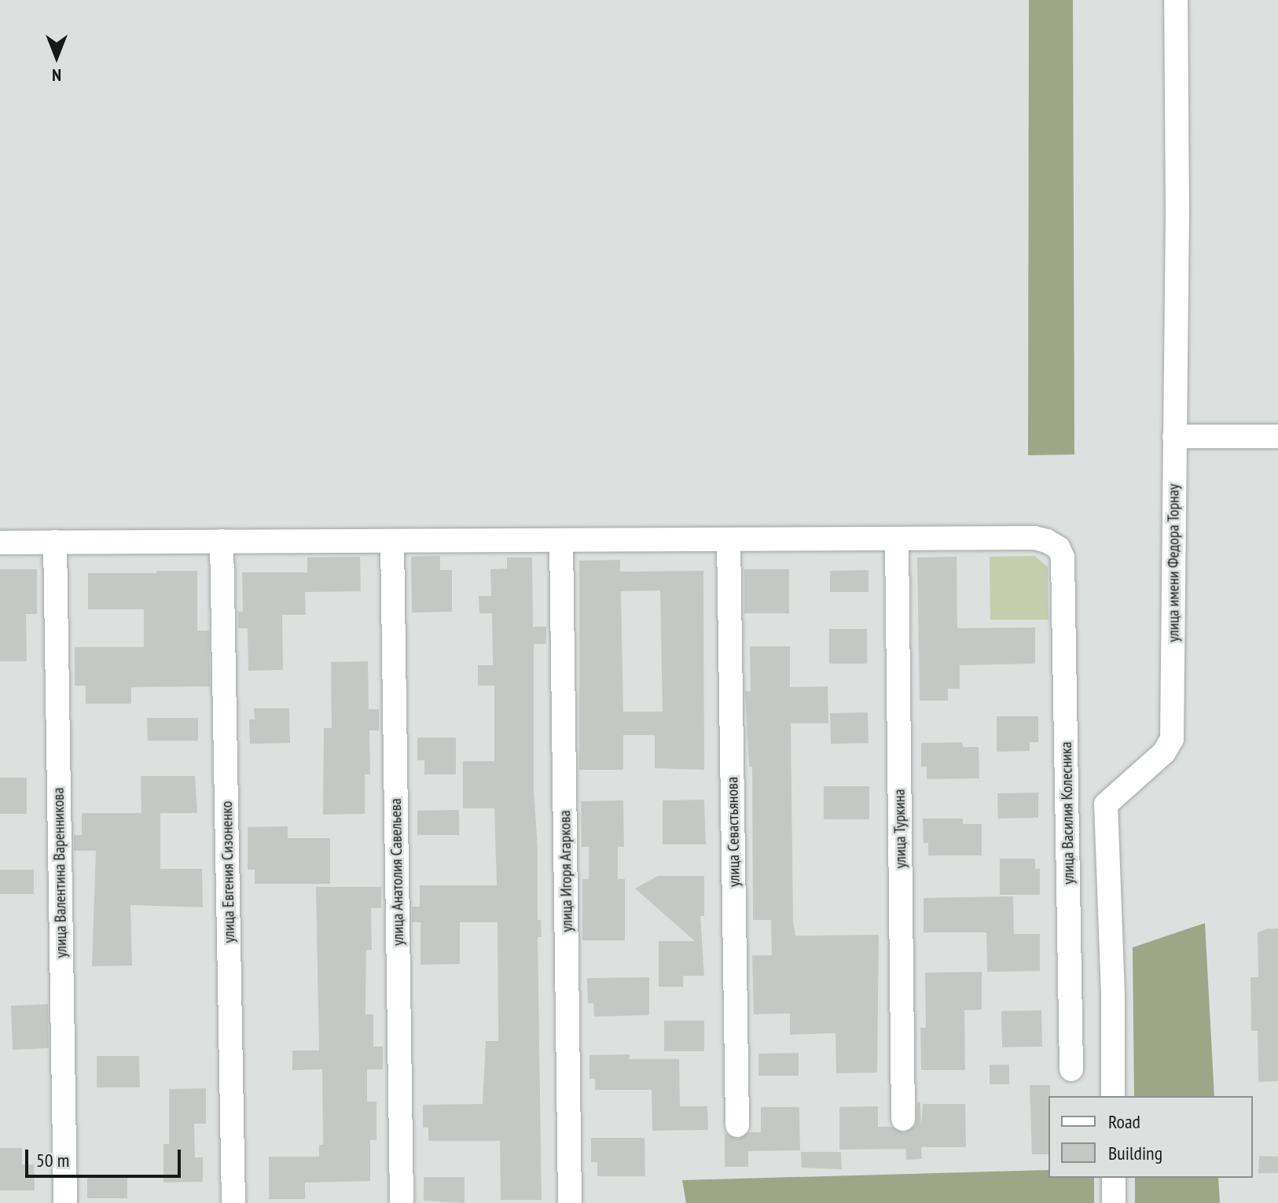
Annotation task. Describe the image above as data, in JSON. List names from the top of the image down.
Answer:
{
  "streets": {
    "street": [
      "улица имени Федора Торнау",
      "улица Василия Колесника",
      "улица Туркина",
      "улица Севастьянова",
      "улица Игоря Агаркова",
      "улица Евгения Сизоненко",
      "улица Анатолия Савельева",
      "улица Валентина Варенникова"
    ]
  },
  "crossings": [
    ["улица Василия Колесника", "улица Туркина"]
  ],
  "legend": ["Road", "Building"],
  "scale_bar": "50 m",
  "north": "bottom"
}
